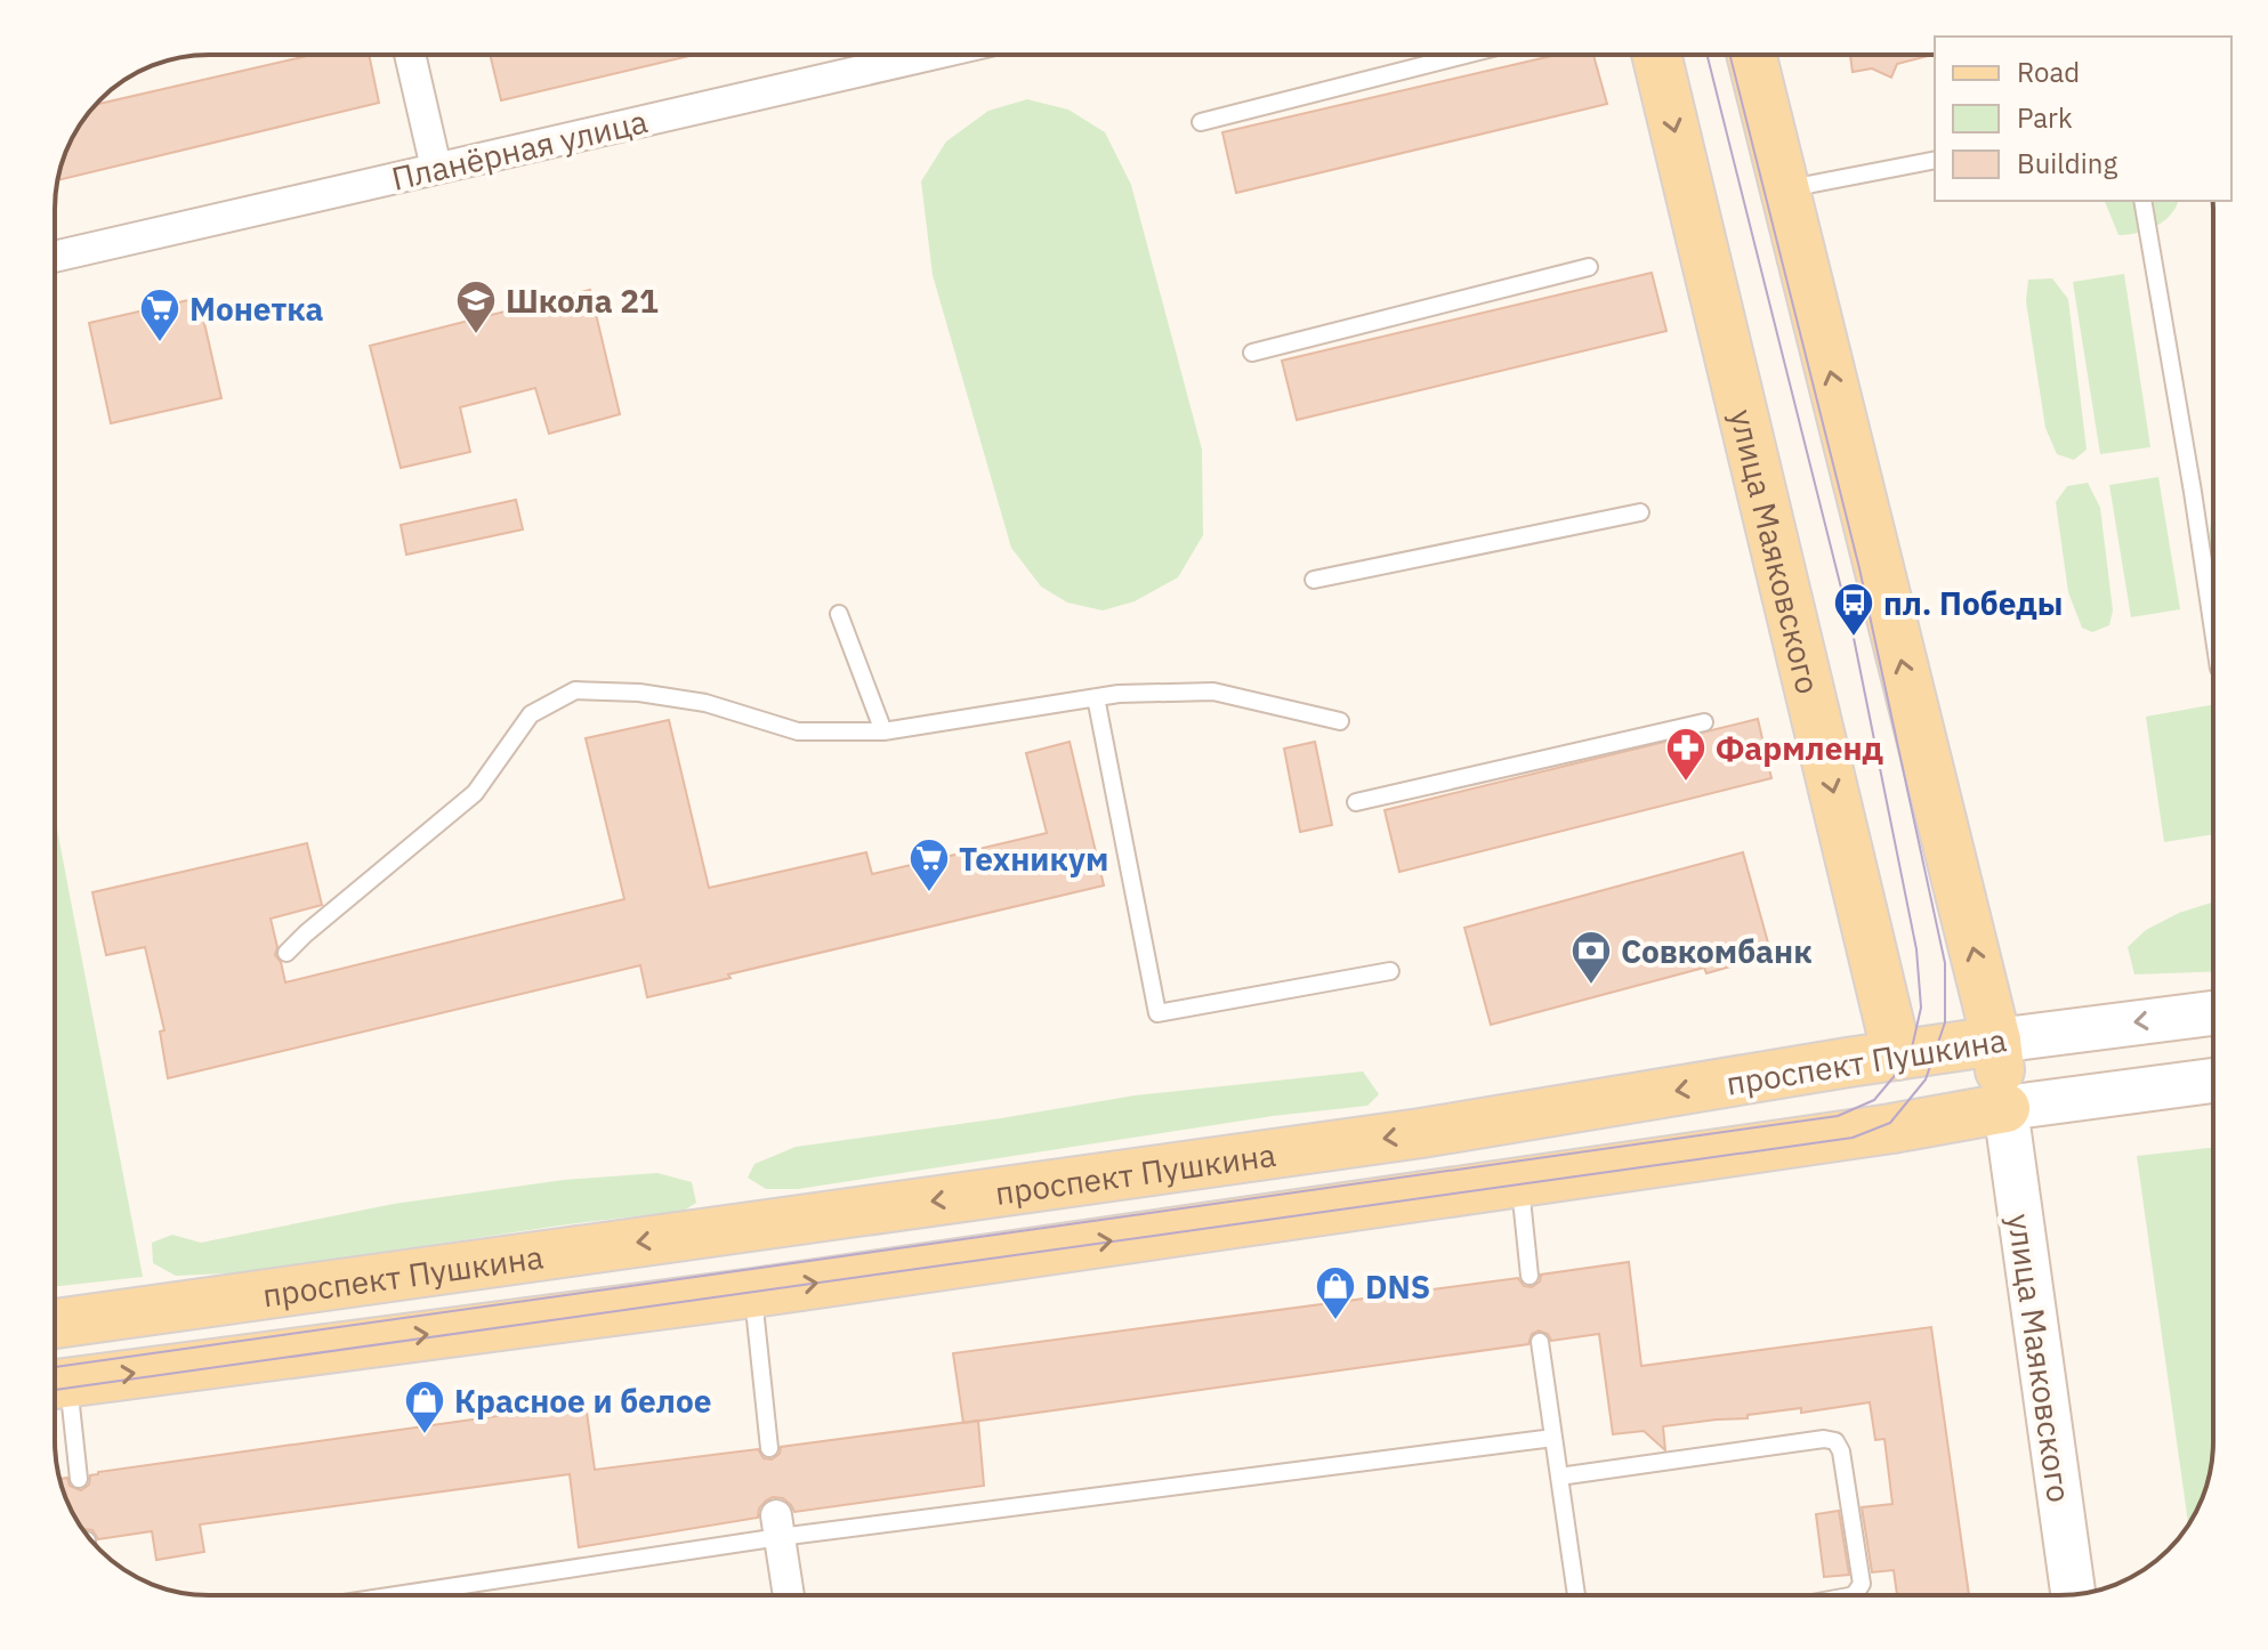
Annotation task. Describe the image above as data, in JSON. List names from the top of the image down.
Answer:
{
  "streets": {
    "main road": ["улица Маяковского", "проспект Пушкина"],
    "street": ["Планёрная улица"]
  },
  "crossings": [
    ["улица Маяковского", "проспект Пушкина"]
  ],
  "places": {
    "school or university": ["Школа 21"],
    "supermarket": ["Монетка", "Техникум"],
    "bus stop": ["пл. Победы"],
    "pharmacy": ["Фармленд"],
    "bank": ["Совкомбанк"],
    "shop": ["DNS", "Красное и белое"]
  },
  "legend": ["Road", "Park", "Building"]
}
